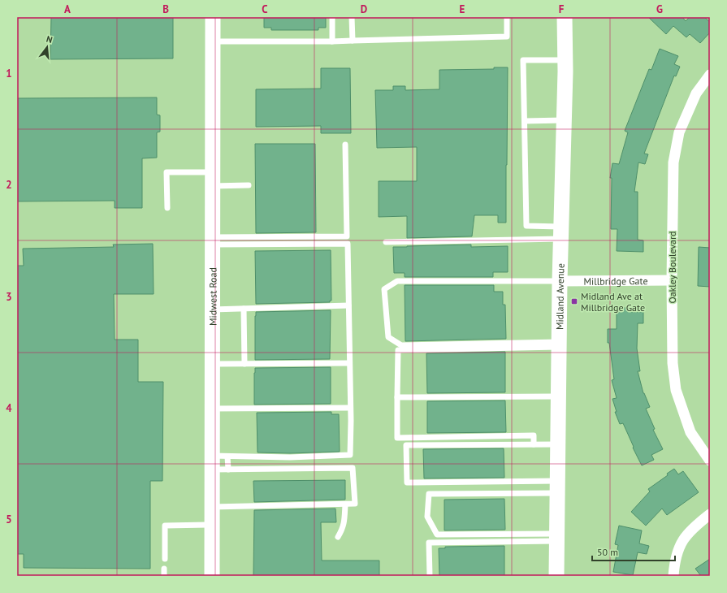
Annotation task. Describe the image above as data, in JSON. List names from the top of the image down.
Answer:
{
  "streets": {
    "street": [
      "Oakley Boulevard",
      "Millbridge Gate",
      "Midwest Road",
      "Midland Avenue"
    ]
  },
  "crossings": [
    ["Oakley Boulevard", "Millbridge Gate"],
    ["Millbridge Gate", "Midland Avenue"]
  ],
  "places": {
    "transit": ["Midland Ave at Millbridge Gate"]
  },
  "scale_bar": "50 m",
  "north": "top",
  "grid": {
    "columns": [
      "A",
      "B",
      "C",
      "D",
      "E",
      "F",
      "G"
    ],
    "rows": [
      "1",
      "2",
      "3",
      "4",
      "5"
    ]
  }
}
